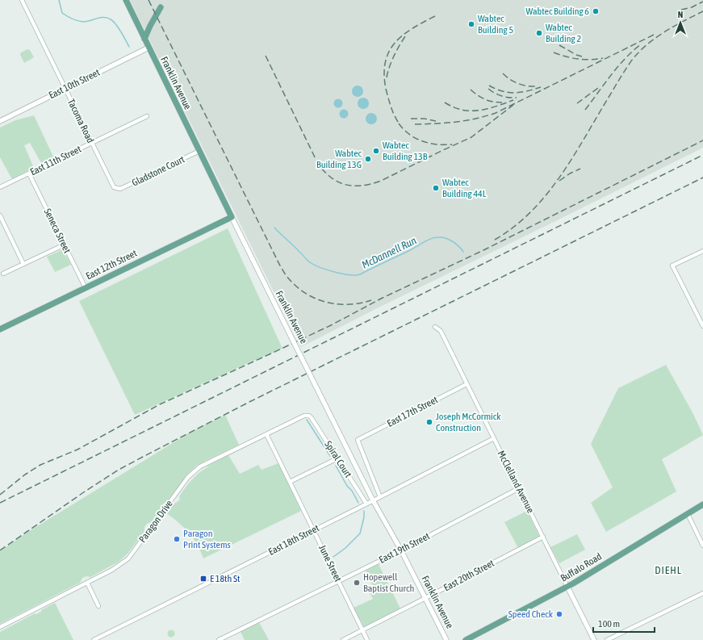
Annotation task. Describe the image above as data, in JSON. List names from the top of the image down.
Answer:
{
  "streets": {
    "main road": ["Franklin Avenue", "East 12th Street", "Buffalo Road"],
    "street": [
      "East 10th Street",
      "Tacoma Road",
      "East 11th Street",
      "Gladstone Court",
      "Seneca Street",
      "East 17th Street",
      "Spiral Court",
      "McClelland Avenue",
      "Paragon Drive",
      "East 18th Street",
      "East 19th Street",
      "June Street",
      "East 20th Street"
    ]
  },
  "crossings": [
    ["Franklin Avenue", "East 10th Street"],
    ["Franklin Avenue", "Gladstone Court"],
    ["Franklin Avenue", "East 12th Street"],
    ["Franklin Avenue", "East 18th Street"],
    ["Franklin Avenue", "East 19th Street"],
    ["Franklin Avenue", "East 20th Street"],
    ["East 10th Street", "Tacoma Road"],
    ["Tacoma Road", "East 11th Street"],
    ["Tacoma Road", "Gladstone Court"],
    ["East 11th Street", "Seneca Street"],
    ["Seneca Street", "East 12th Street"],
    ["East 17th Street", "McClelland Avenue"],
    ["East 17th Street", "East 18th Street"],
    ["Spiral Court", "Paragon Drive"],
    ["Spiral Court", "East 18th Street"],
    ["McClelland Avenue", "East 18th Street"],
    ["McClelland Avenue", "East 19th Street"],
    ["McClelland Avenue", "Buffalo Road"],
    ["McClelland Avenue", "East 20th Street"],
    ["Paragon Drive", "June Street"],
    ["East 18th Street", "June Street"],
    ["East 19th Street", "June Street"],
    ["June Street", "East 20th Street"]
  ],
  "districts": ["DIEHL"],
  "water": ["McDannell Run"],
  "places": {
    "other": [
      "Wabtec Building 6",
      "Wabtec Building 5",
      "Wabtec Building 2",
      "Wabtec Building 13B",
      "Wabtec Building 13G",
      "Wabtec Building 44L",
      "Joseph McCormick Construction",
      "Paragon Print Systems",
      "Hopewell Baptist Church",
      "Speed Check"
    ],
    "transit": ["E 18th St"]
  },
  "scale_bar": "100 m",
  "north": "top"
}
